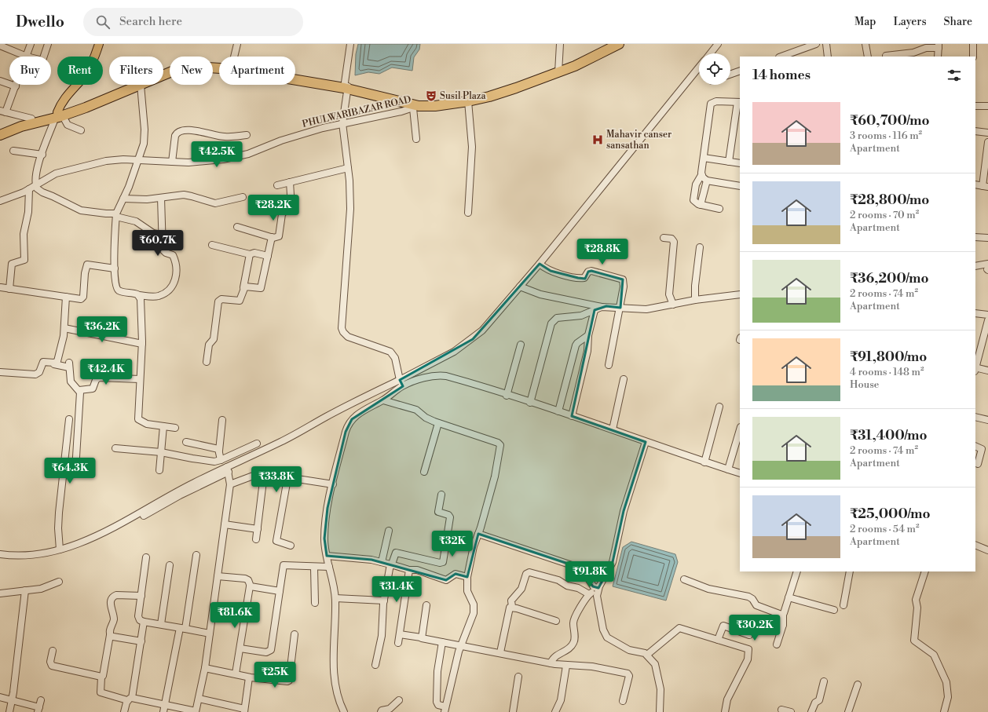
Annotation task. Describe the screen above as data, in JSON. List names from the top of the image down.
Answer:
{
  "streets": {
    "street": ["PHULWARIBAZAR ROAD"]
  },
  "places": {
    "theatre": ["Susil Plaza"],
    "hospital": ["Mahavir canser sansathan"]
  },
  "page": {
    "header": "Dwello",
    "search": "Search here",
    "nav": ["Map", "Layers", "Share"],
    "chip": [
      "Buy",
      "Rent",
      "Filters",
      "New",
      "Apartment"
    ],
    "heading": "14 homes",
    "list": [
      {
        "name": "₹60,700/mo",
        "note": "3 rooms · 116 m² · Apartment"
      },
      {
        "name": "₹28,800/mo",
        "note": "2 rooms · 70 m² · Apartment"
      },
      {
        "name": "₹36,200/mo",
        "note": "2 rooms · 74 m² · Apartment"
      },
      {
        "name": "₹91,800/mo",
        "note": "4 rooms · 148 m² · House"
      },
      {
        "name": "₹31,400/mo",
        "note": "2 rooms · 74 m² · Apartment"
      },
      {
        "name": "₹25,000/mo",
        "note": "2 rooms · 54 m² · Apartment"
      }
    ],
    "price": [
      "₹42.5K",
      "₹28.2K",
      "₹60.7K",
      "₹28.8K",
      "₹36.2K",
      "₹42.4K",
      "₹64.3K",
      "₹33.8K",
      "₹32K",
      "₹91.8K",
      "₹31.4K",
      "₹81.6K",
      "₹30.2K",
      "₹25K"
    ]
  }
}
